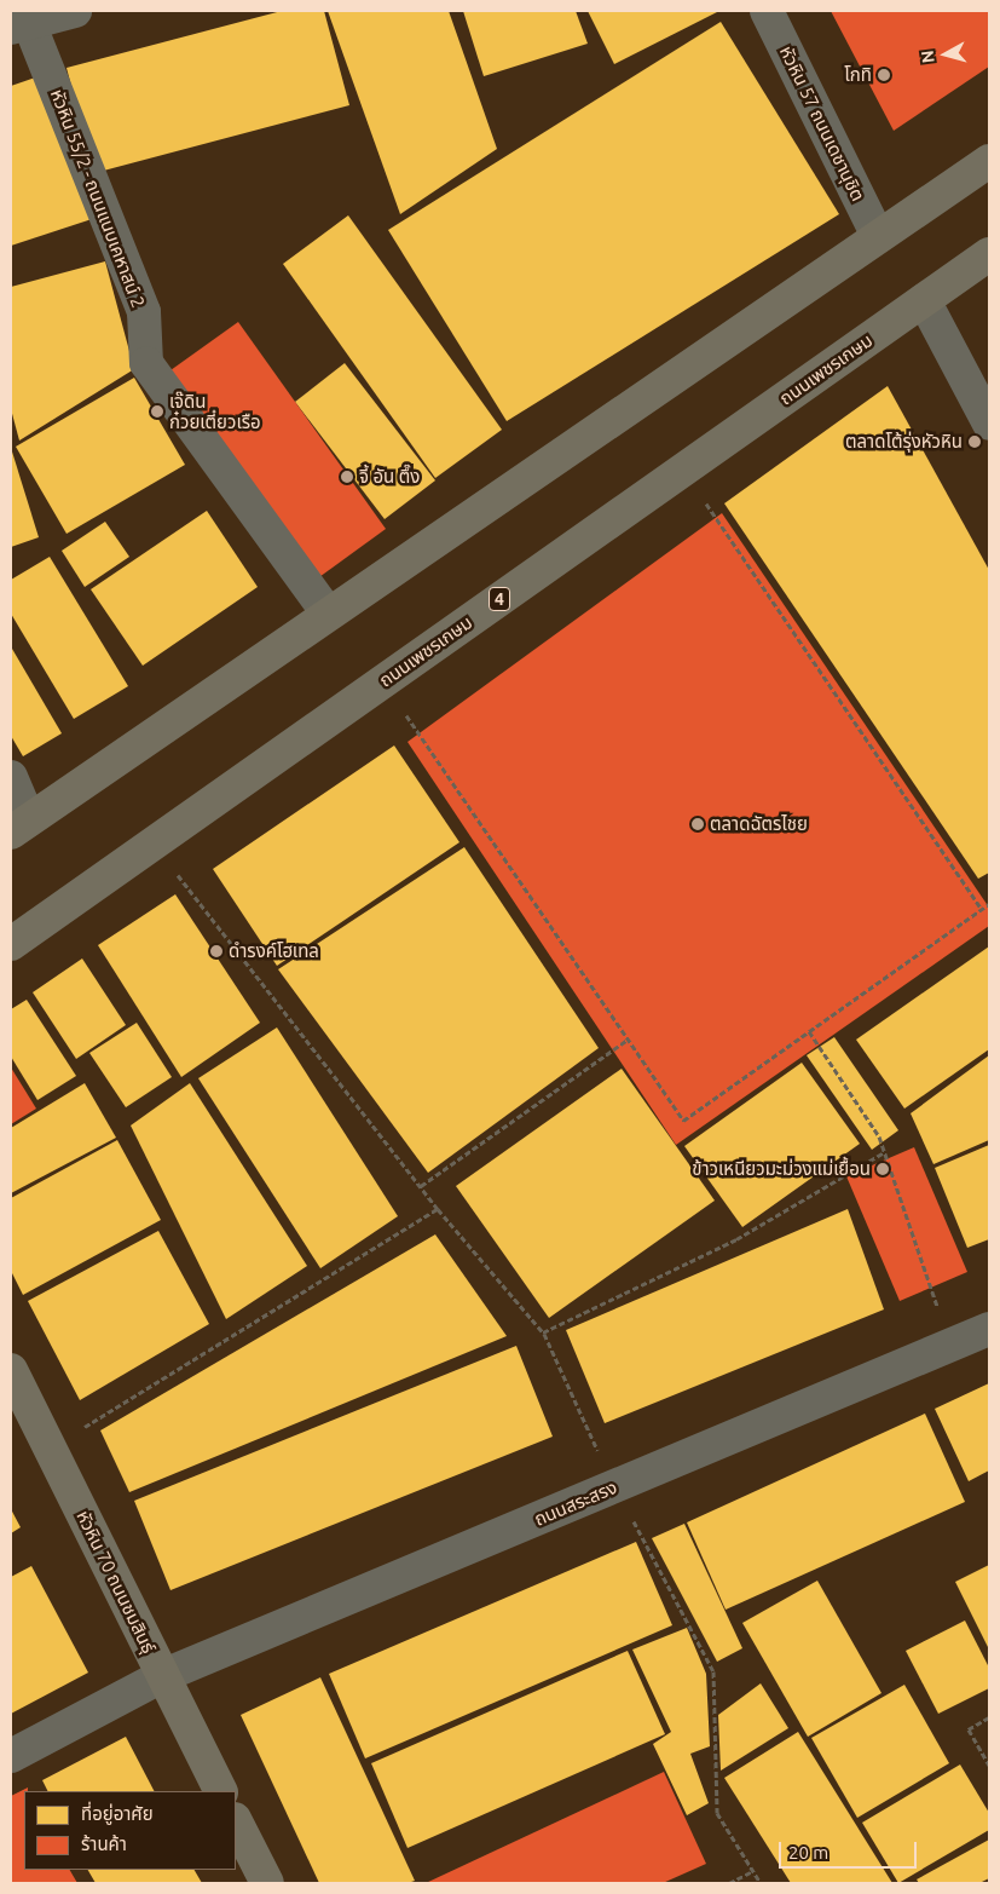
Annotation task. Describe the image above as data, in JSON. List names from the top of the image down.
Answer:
{
  "streets": {
    "main road": ["ถนนเพชรเกษม", "4", "หัวหิน 70 ถนนชมสินธุ์"],
    "street": ["หัวหิน 57 ถนนเดชานุชิต", "หัวหิน 55/2 - ถนนแนบเคหาสน์ 2", "ถนนสระสรง"]
  },
  "crossings": [
    ["ถนนสระสรง", "หัวหิน 70 ถนนชมสินธุ์"]
  ],
  "places": [
    "โกทิ",
    "เจ๊ดิน ก๋วยเตี๋ยวเรือ",
    "ตลาดโต้รุ่งหัวหิน",
    "จี้ อัน ตึ๊ง",
    "ตลาดฉัตรไชย",
    "ดำรงค์โฮเทล",
    "ข้าวเหนียวมะม่วงแม่เยื้อน"
  ],
  "legend": ["ที่อยู่อาศัย", "ร้านค้า"],
  "scale_bar": "20 m",
  "north": "left"
}
